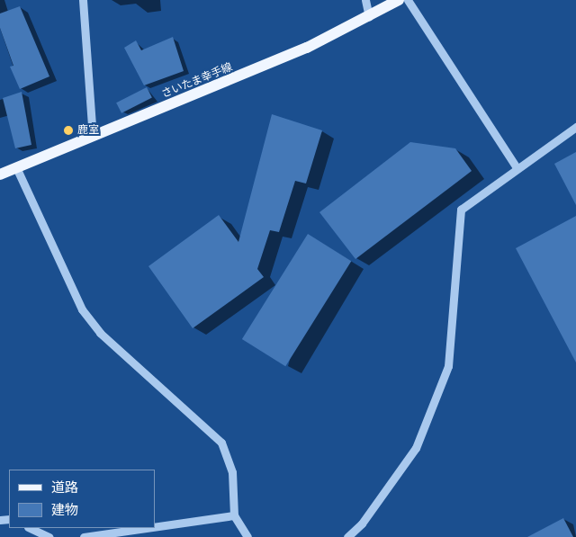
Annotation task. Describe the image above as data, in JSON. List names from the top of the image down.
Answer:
{
  "streets": {
    "main road": ["さいたま幸手線"]
  },
  "places": ["鹿室"],
  "legend": ["道路", "建物"]
}
